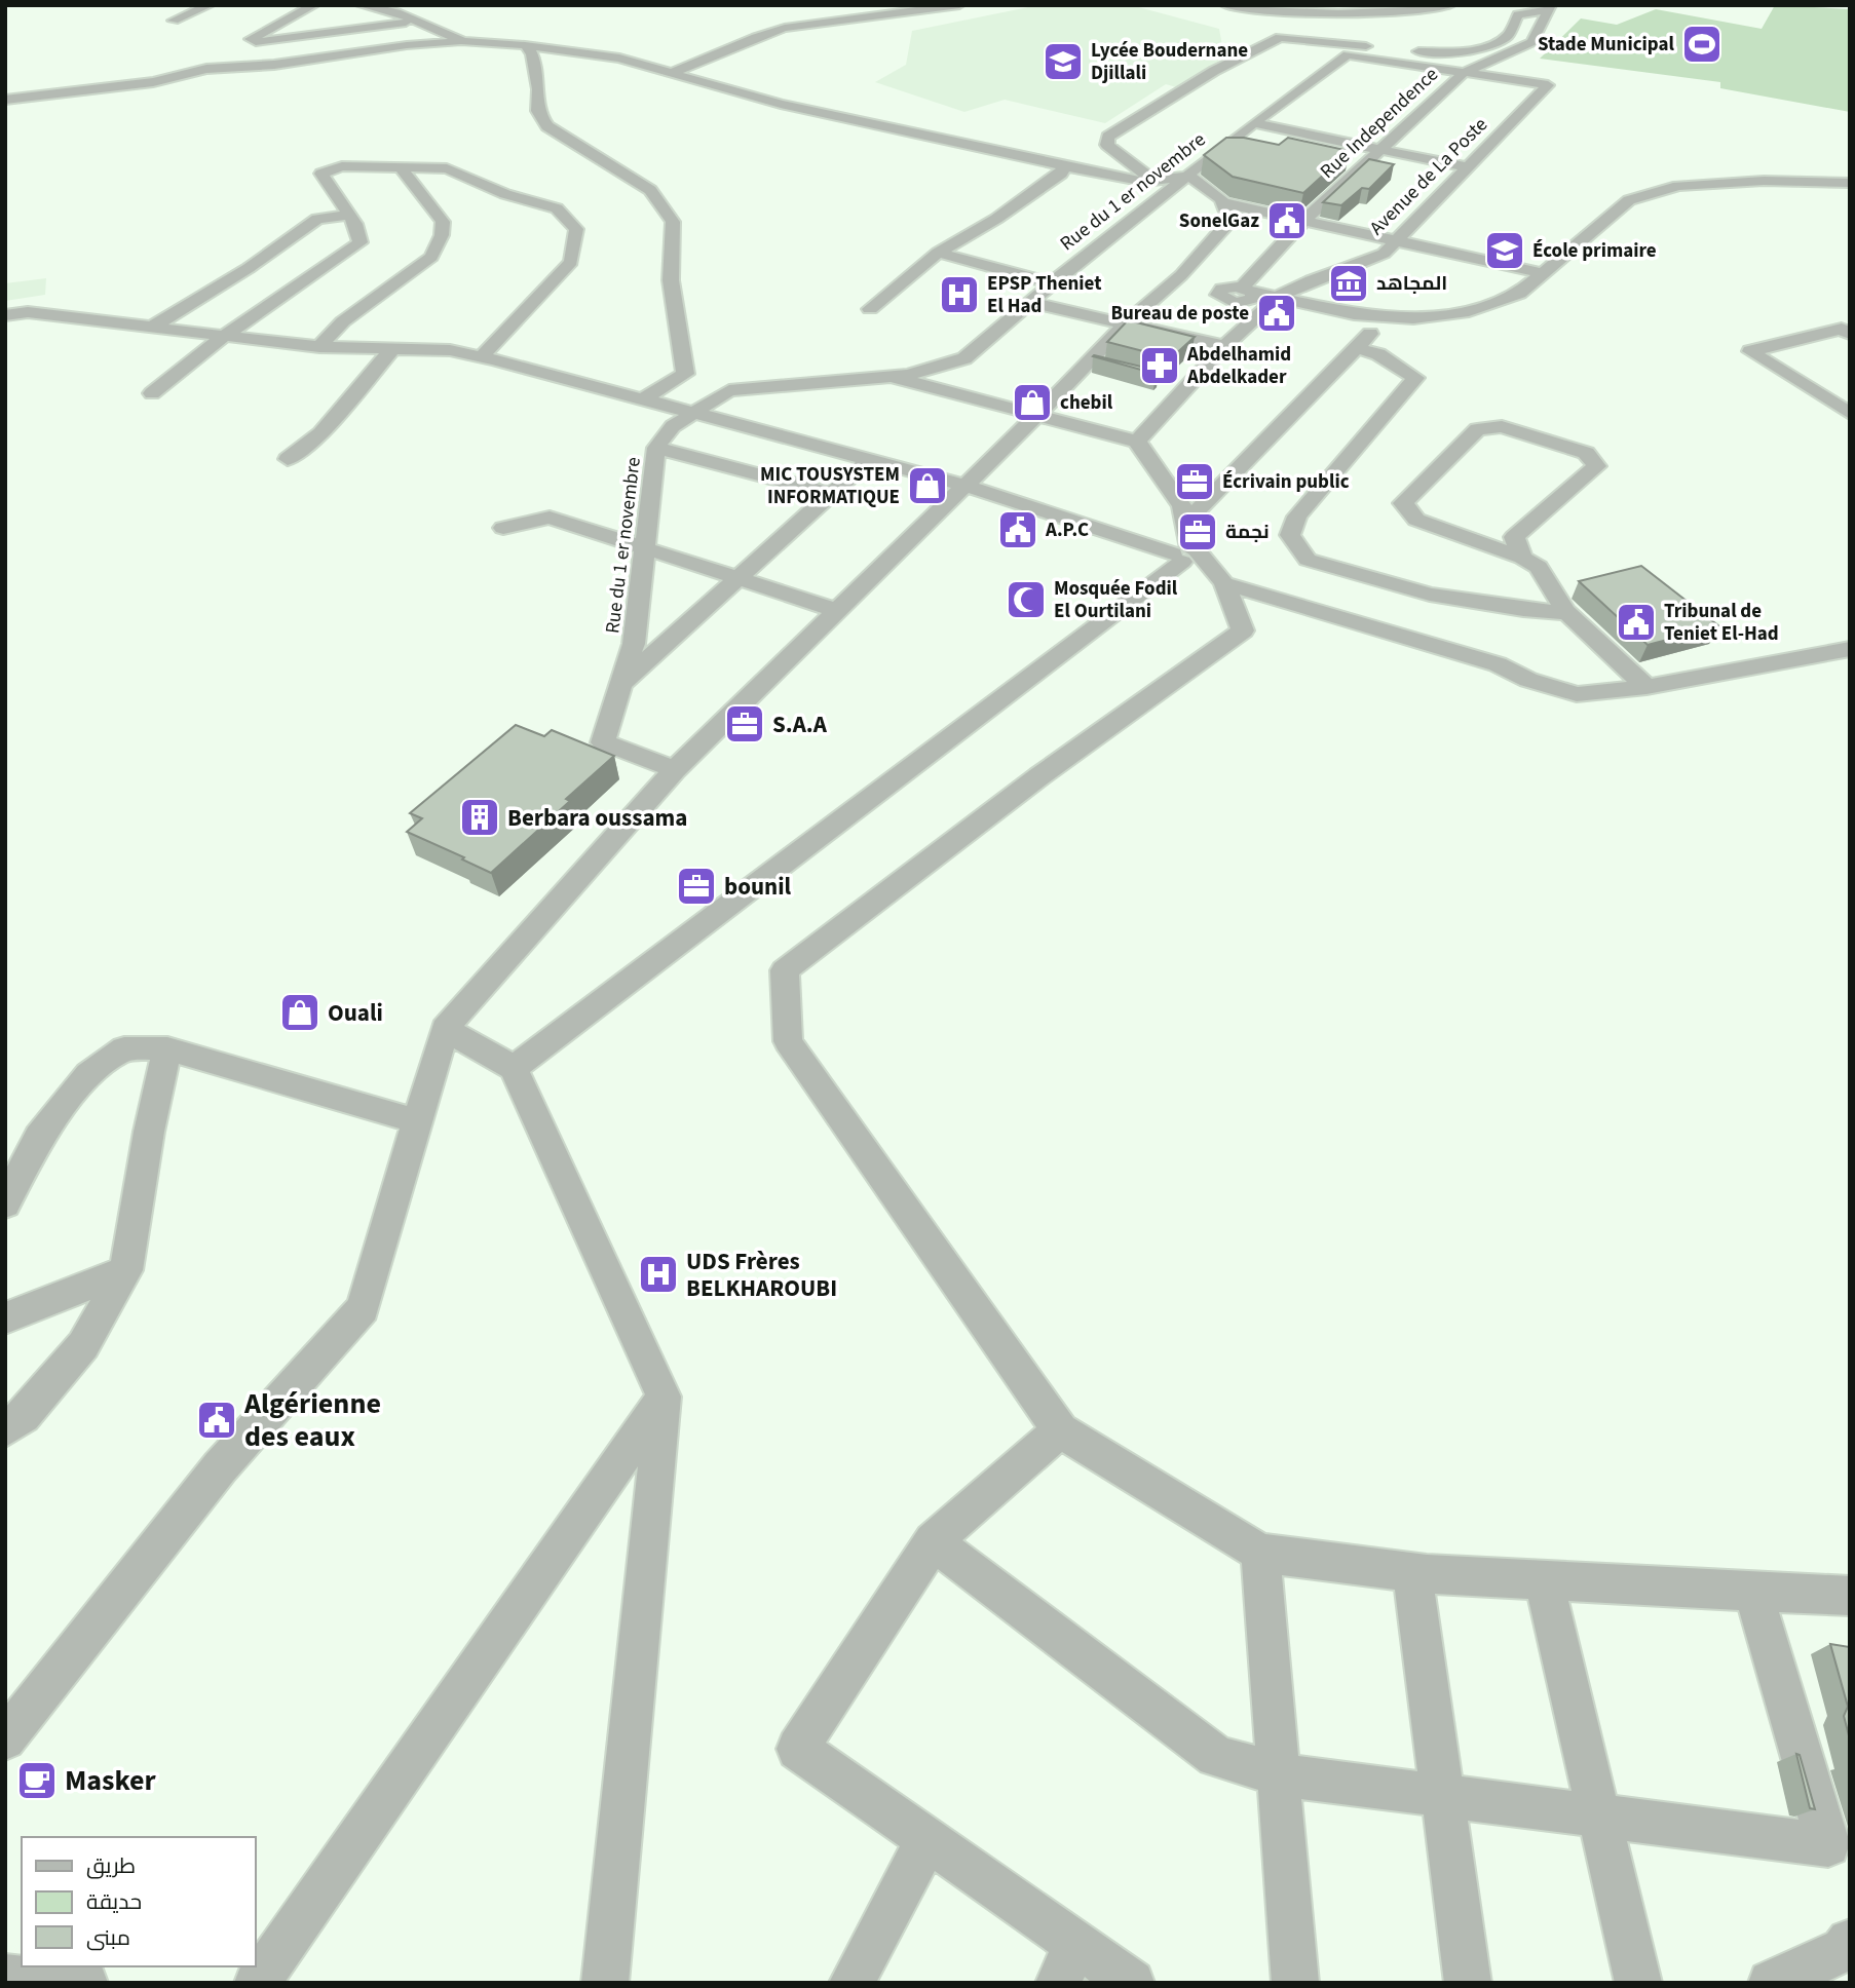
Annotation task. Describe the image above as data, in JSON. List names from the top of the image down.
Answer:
{
  "streets": {
    "street": ["Rue Independence", "Avenue de La Poste", "Rue du 1 er novembre"]
  },
  "crossings": [
    ["Rue Independence", "Avenue de La Poste"],
    ["Avenue de La Poste", "Rue du 1 er novembre"]
  ],
  "places": {
    "sports": ["Stade Municipal"],
    "school or university": ["Lycée Boudernane Djillali", "École primaire"],
    "public building": [
      "SonelGaz",
      "Bureau de poste",
      "A.P.C",
      "Tribunal de Teniet El-Had",
      "Algérienne des eaux"
    ],
    "museum": ["المجاهد"],
    "hospital": ["EPSP Theniet El Had", "UDS Frères BELKHAROUBI"],
    "pharmacy": ["Abdelhamid Abdelkader"],
    "shop": ["chebil", "MIC TOUSYSTEM INFORMATIQUE", "Ouali"],
    "office": [
      "Écrivain public",
      "نجمة",
      "S.A.A",
      "bounil"
    ],
    "mosque": ["Mosquée Fodil El Ourtilani"],
    "building": ["Berbara oussama"],
    "cafe": ["Masker"]
  },
  "legend": ["طريق", "حديقة", "مبنى"]
}
